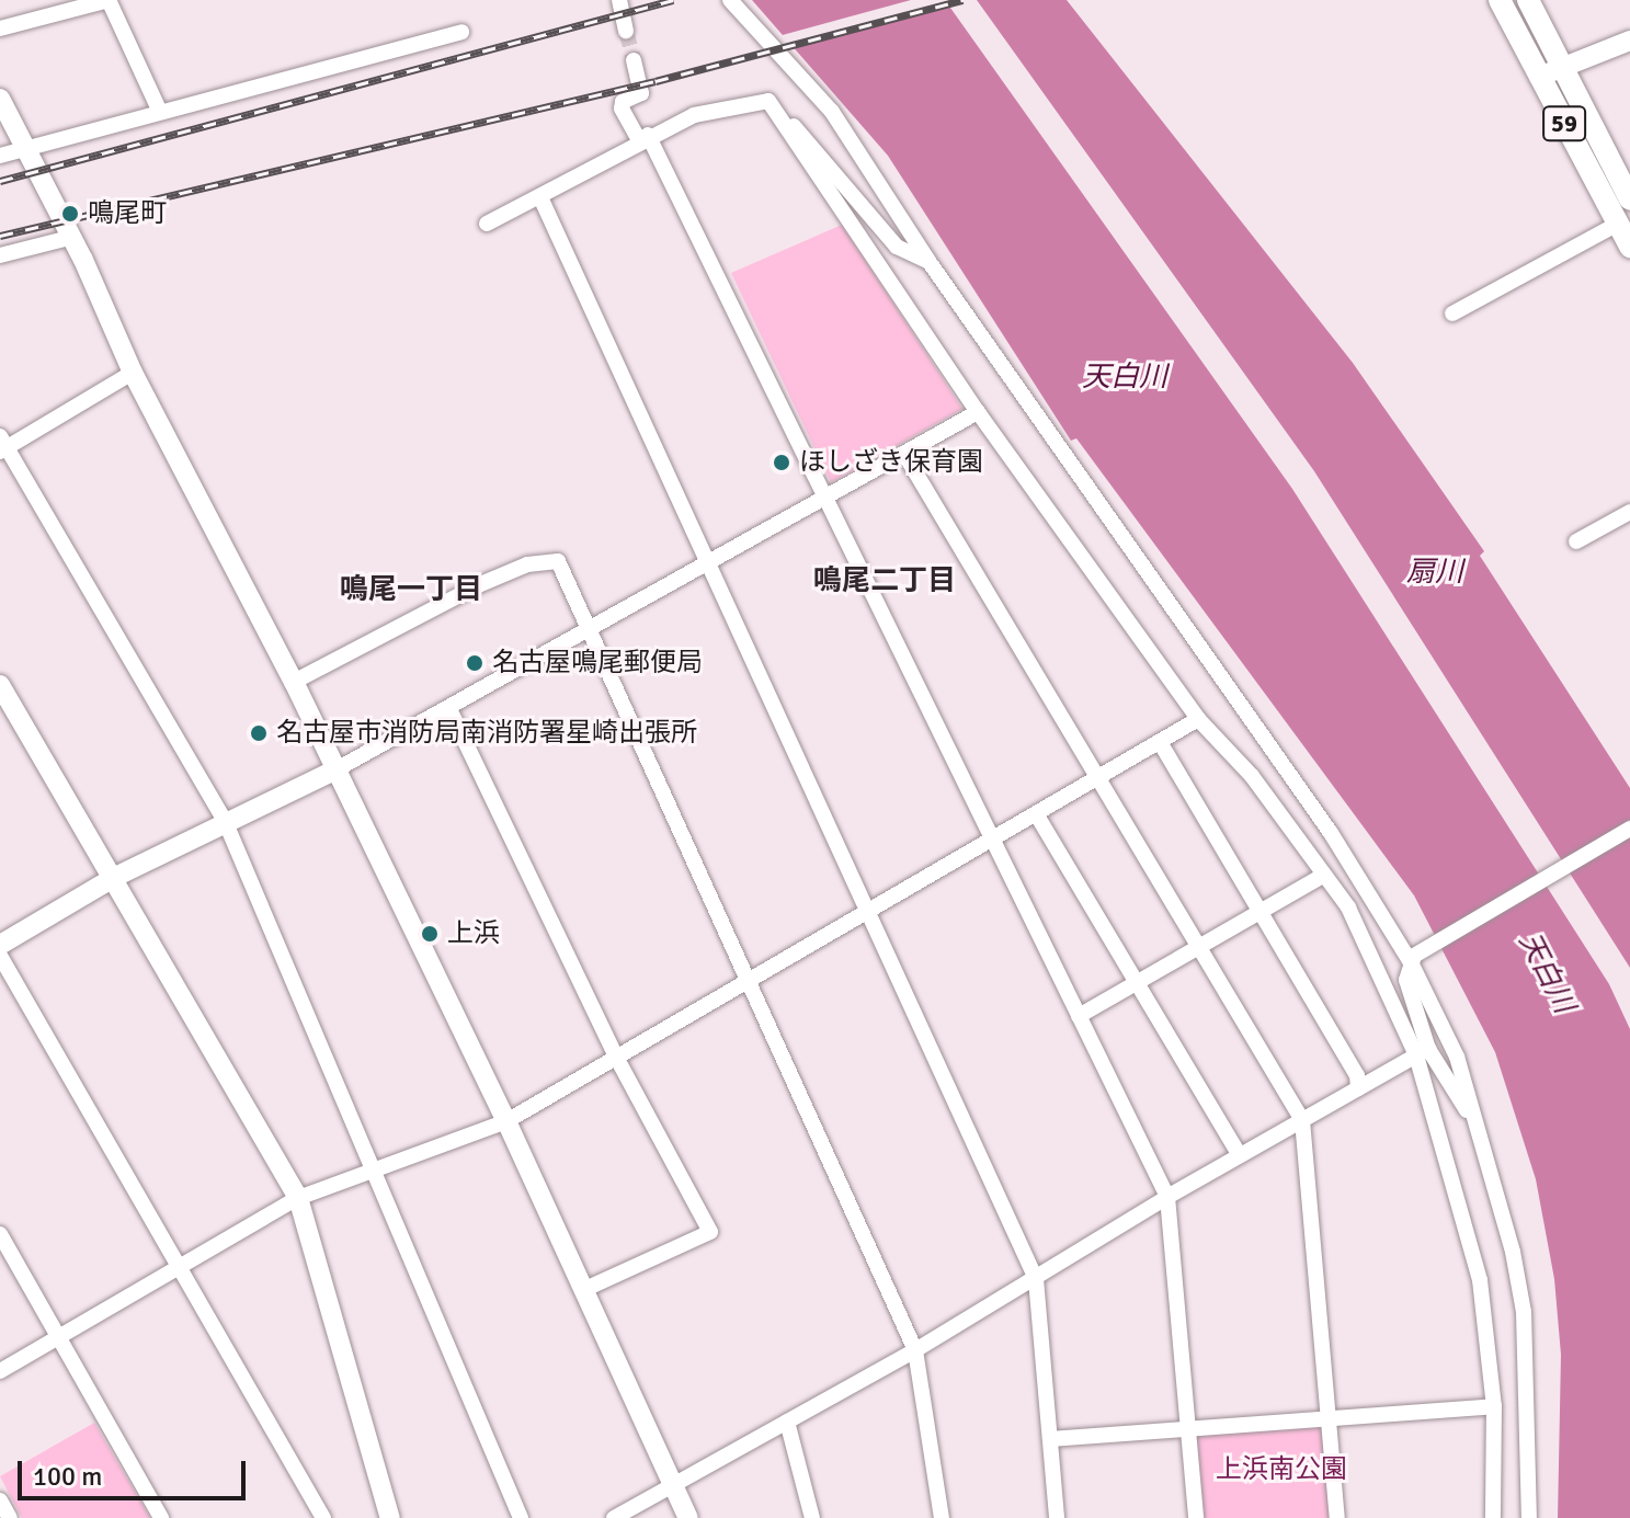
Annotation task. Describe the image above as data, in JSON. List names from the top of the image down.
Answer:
{
  "streets": {
    "main road": ["59"]
  },
  "districts": ["鳴尾二丁目", "鳴尾一丁目"],
  "water": ["天白川", "扇川"],
  "parks": ["上浜南公園"],
  "places": [
    "鳴尾町",
    "ほしざき保育園",
    "名古屋鳴尾郵便局",
    "名古屋市消防局南消防署星崎出張所",
    "上浜"
  ],
  "scale_bar": "100 m"
}
